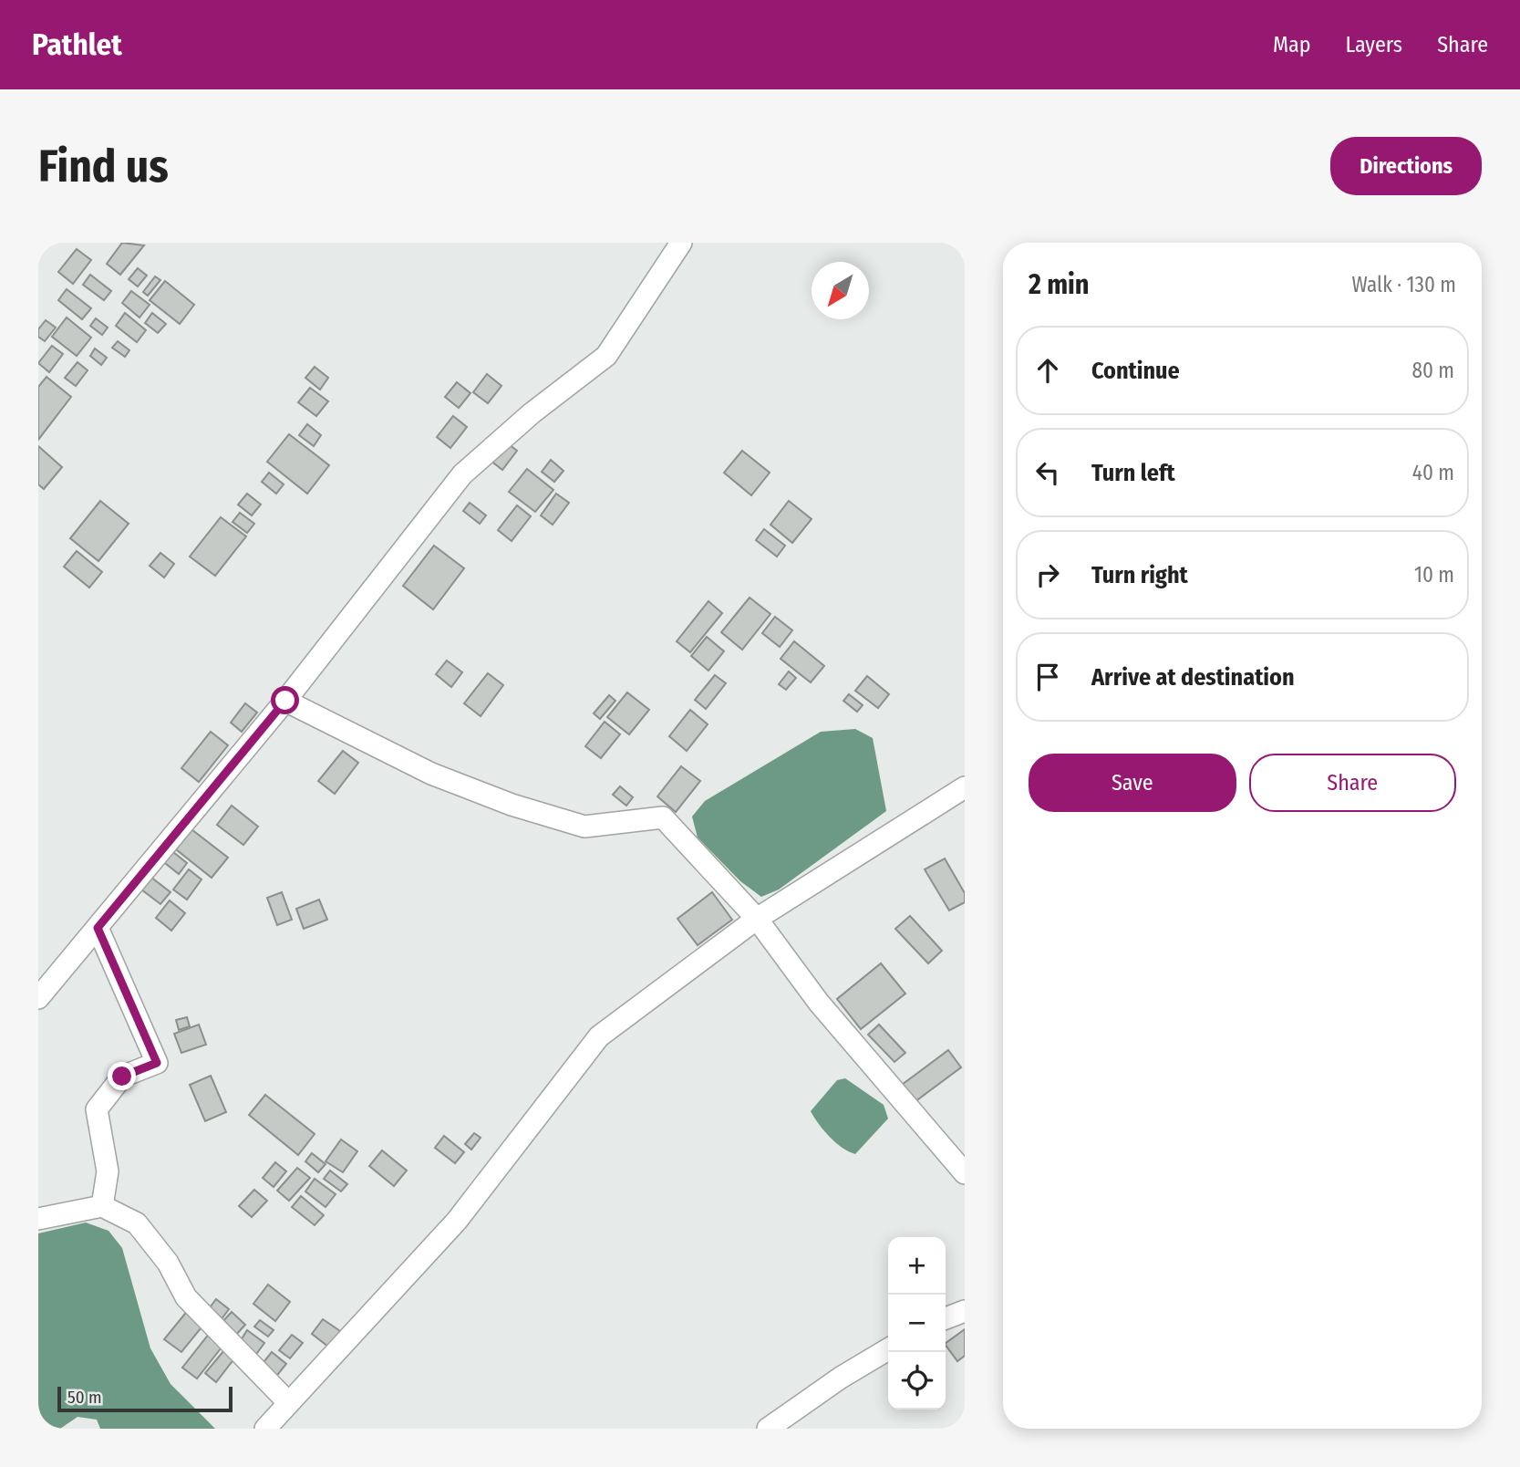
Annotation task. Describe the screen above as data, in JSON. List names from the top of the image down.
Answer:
{
  "scale_bar": "50 m",
  "north": "bottom left",
  "page": {
    "header": "Pathlet",
    "nav": ["Map", "Layers", "Share"],
    "buttons": [
      "Directions",
      ["Save", "Share"]
    ],
    "title": "Find us",
    "heading": ["2 min", "Walk · 130 m"],
    "list": [
      ["Continue", "80 m"],
      ["Turn left", "40 m"],
      ["Turn right", "10 m"],
      "Arrive at destination"
    ],
    "map_buttons": ["+", "−"],
    "scale": "50 m"
  }
}
